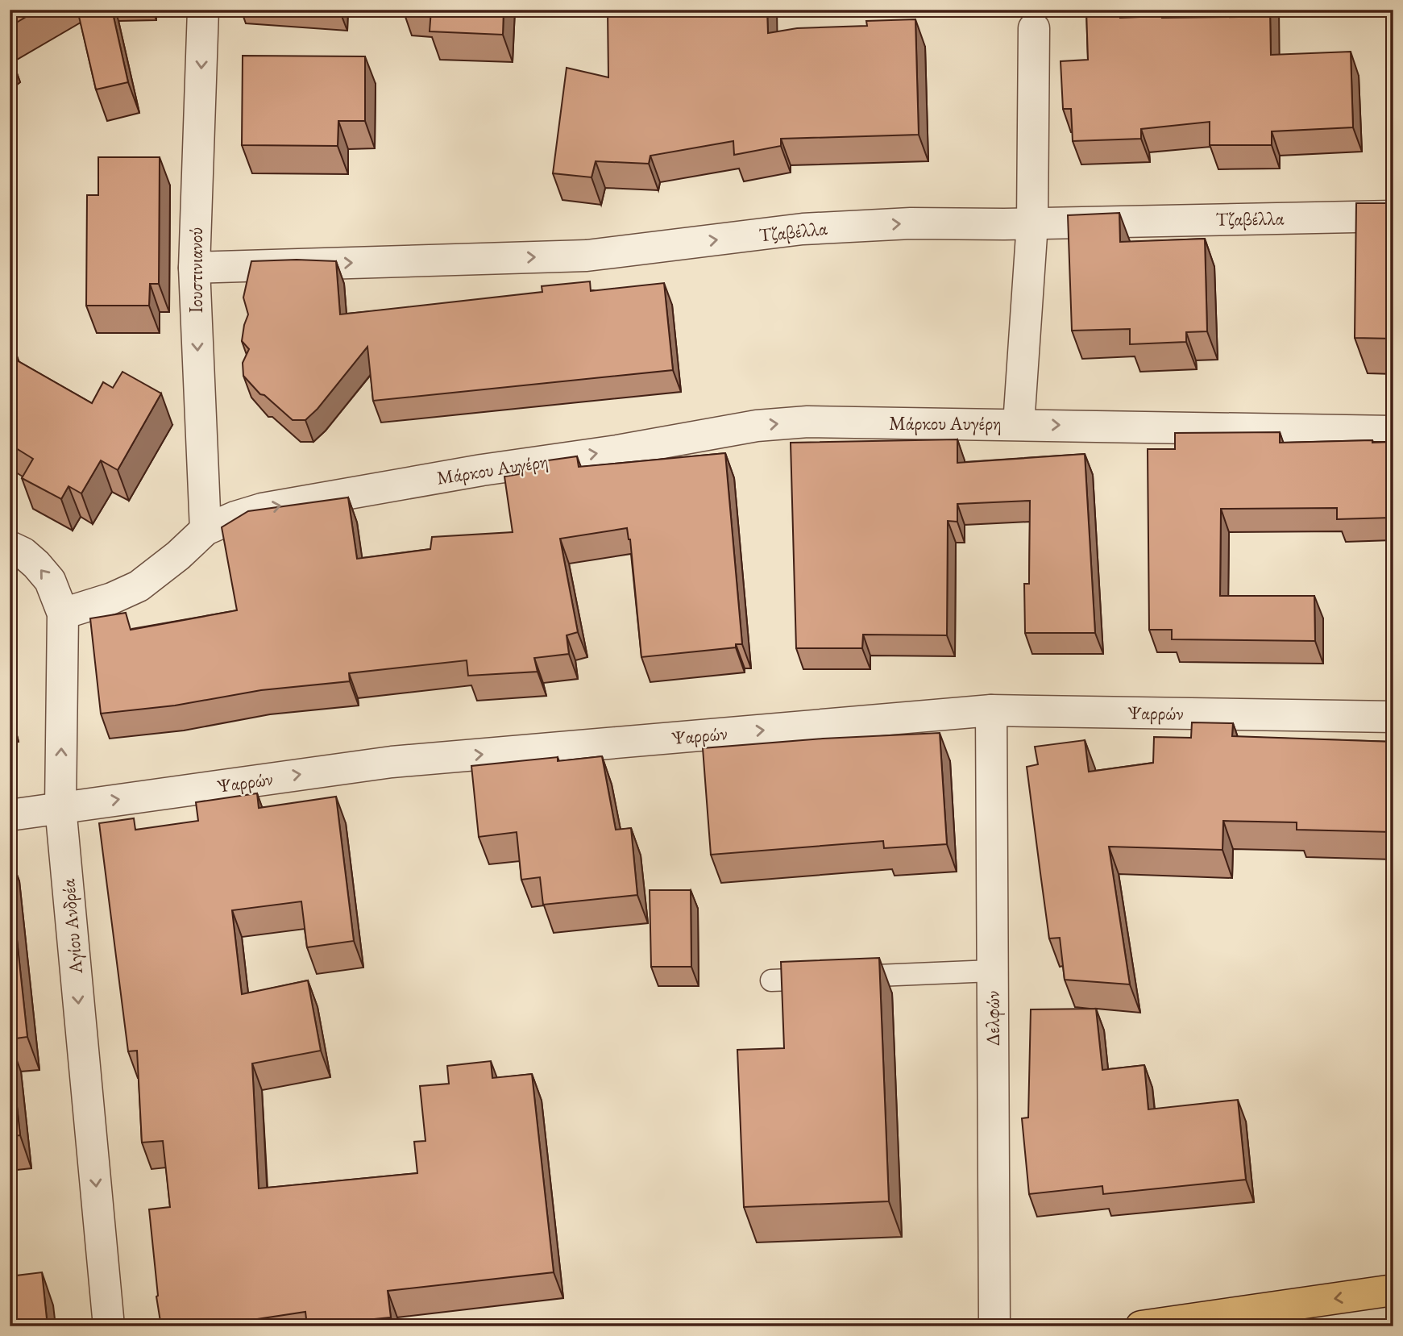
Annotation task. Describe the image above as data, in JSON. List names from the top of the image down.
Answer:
{
  "streets": {
    "street": [
      "Τζαβέλλα",
      "Ιουστινιανού",
      "Μάρκου Αυγέρη",
      "Ψαρρών",
      "Αγίου Ανδρέα",
      "Δελφών"
    ]
  },
  "crossings": [
    ["Τζαβέλλα", "Ιουστινιανού"],
    ["Τζαβέλλα", "Μάρκου Αυγέρη"],
    ["Ιουστινιανού", "Μάρκου Αυγέρη"],
    ["Μάρκου Αυγέρη", "Αγίου Ανδρέα"],
    ["Ψαρρών", "Αγίου Ανδρέα"],
    ["Ψαρρών", "Δελφών"]
  ],
  "one_way": [
    "Τζαβέλλα",
    "Ιουστινιανού",
    "Μάρκου Αυγέρη",
    "Ψαρρών"
  ]
}
